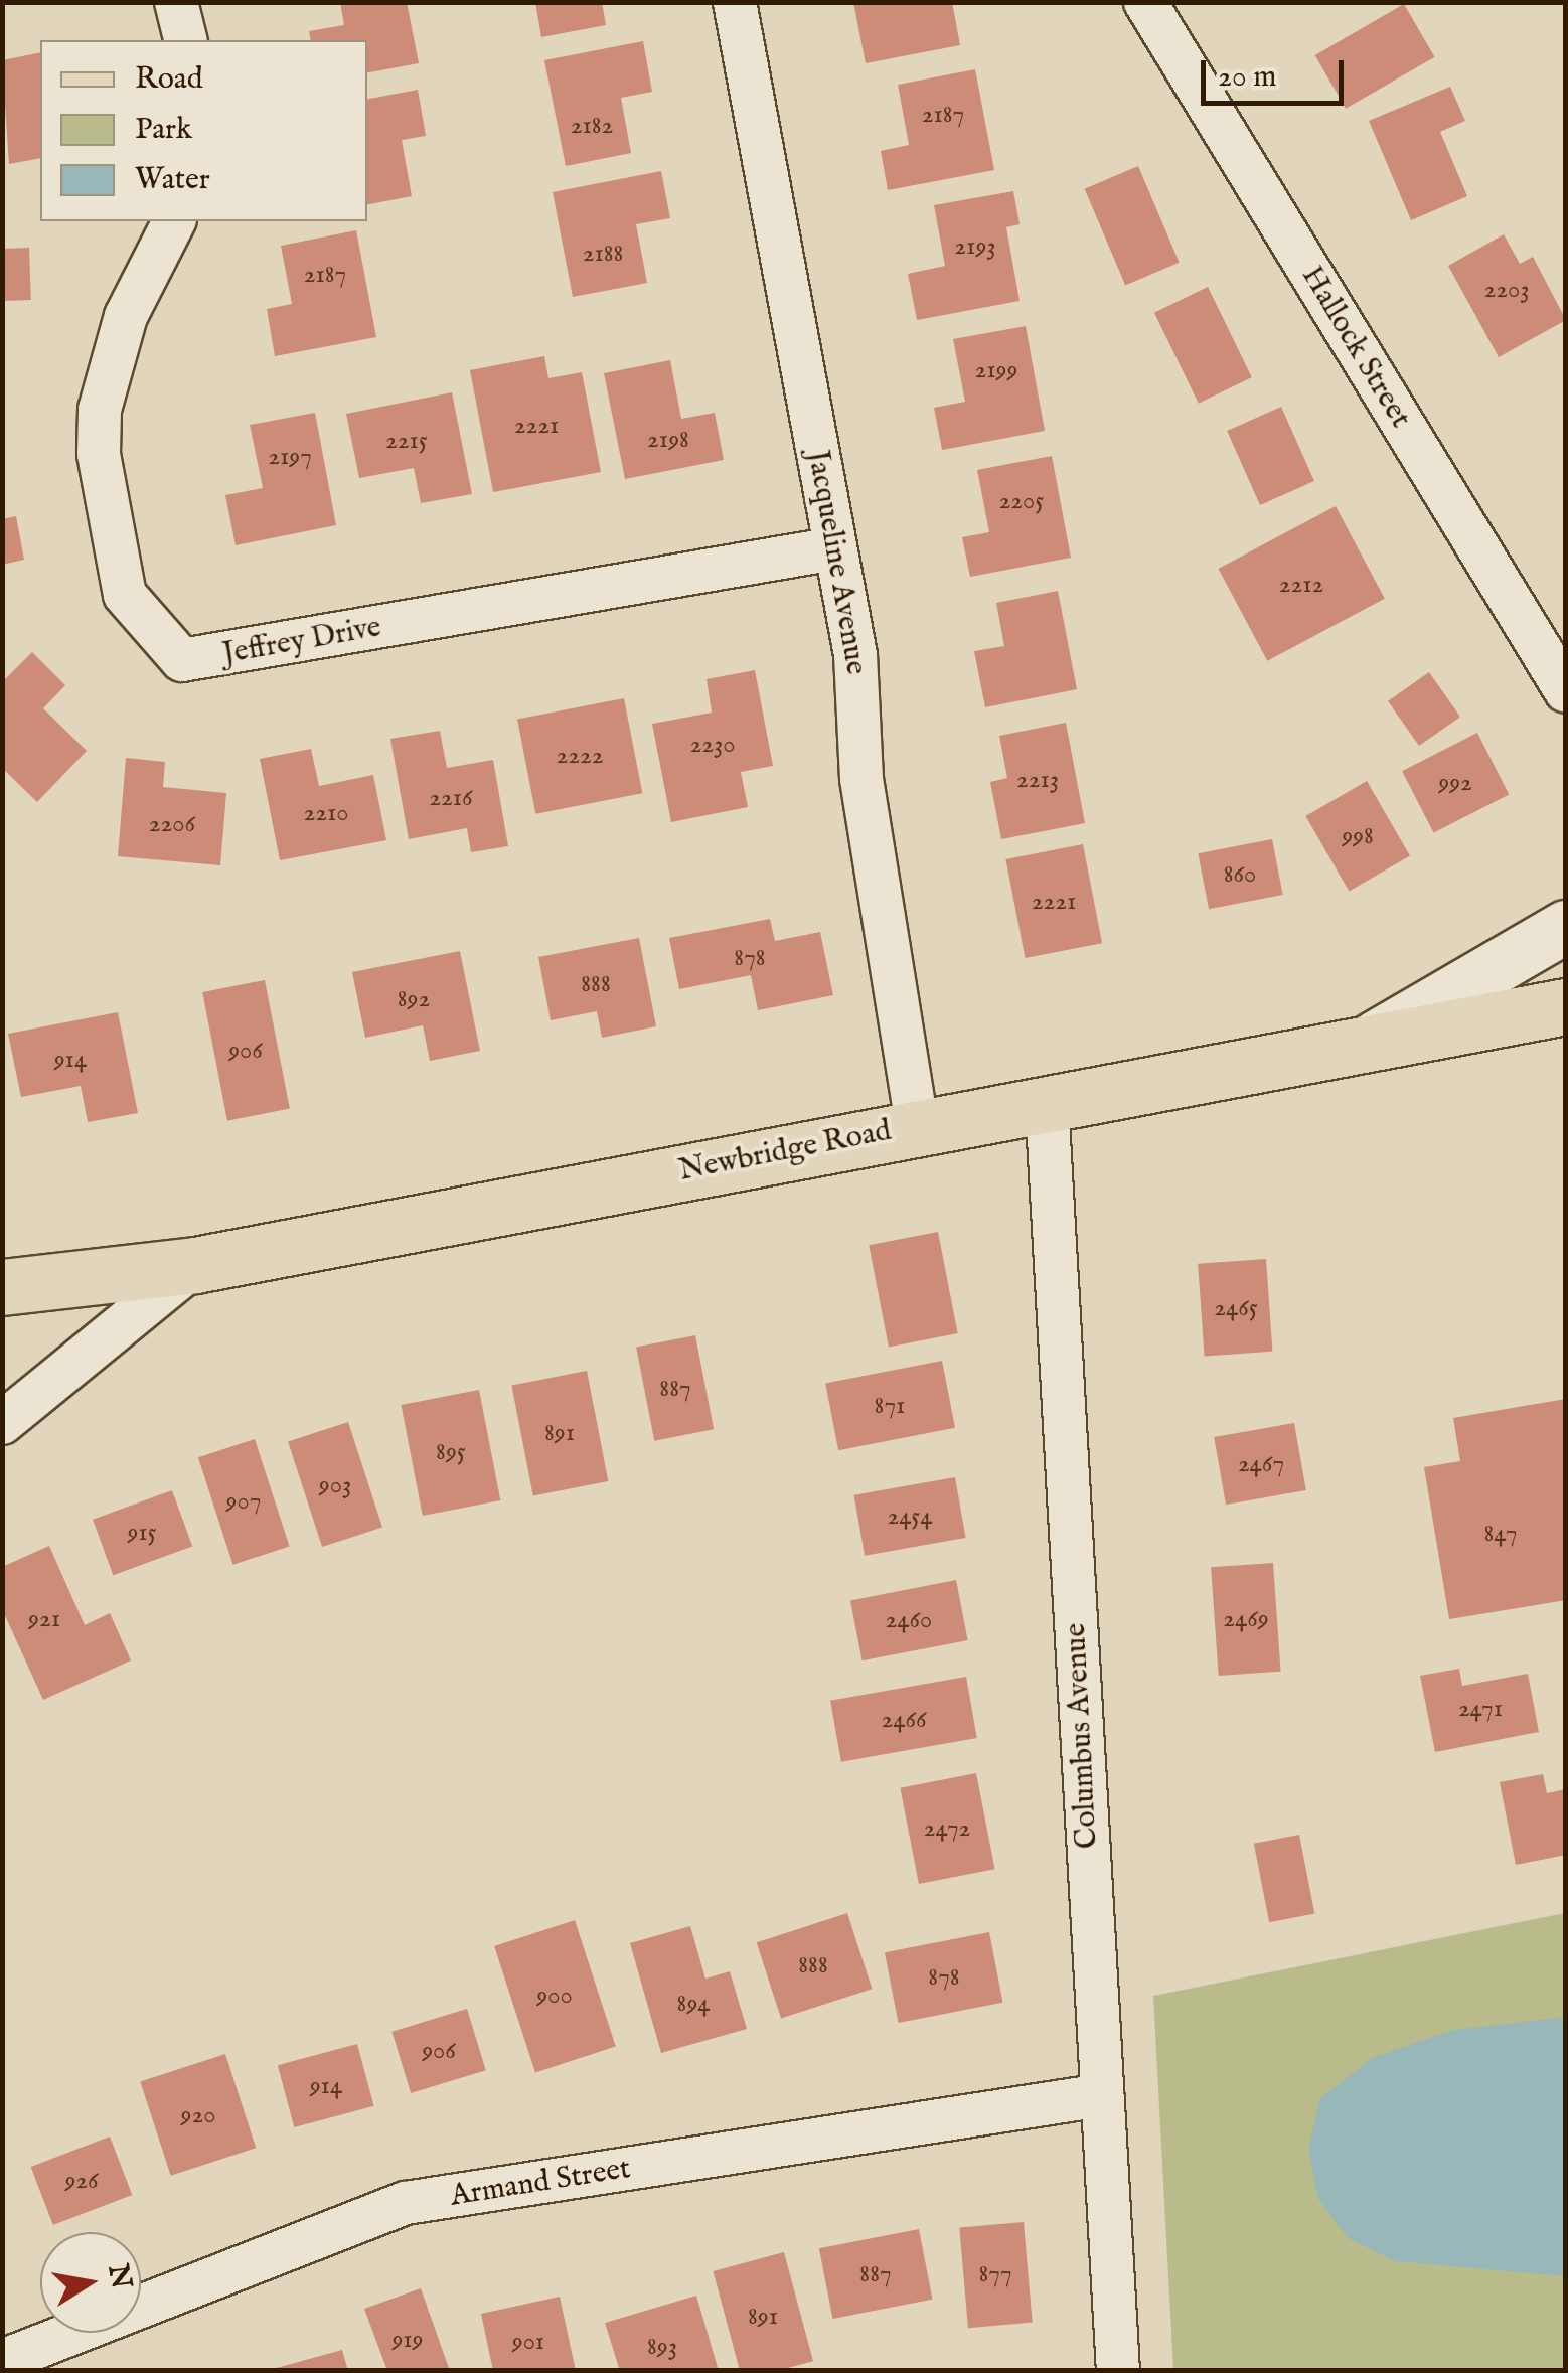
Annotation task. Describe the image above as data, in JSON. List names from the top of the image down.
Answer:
{
  "streets": {
    "main road": ["Newbridge Road"],
    "street": [
      "Hallock Street",
      "Jacqueline Avenue",
      "Jeffrey Drive",
      "Columbus Avenue",
      "Armand Street"
    ]
  },
  "crossings": [
    ["Jacqueline Avenue", "Jeffrey Drive"],
    ["Jacqueline Avenue", "Newbridge Road"],
    ["Newbridge Road", "Columbus Avenue"],
    ["Columbus Avenue", "Armand Street"]
  ],
  "house_numbers": [
    "2187",
    "2182",
    "2193",
    "2188",
    "2187",
    "2203",
    "2199",
    "2221",
    "2198",
    "2215",
    "2197",
    "2205",
    "2212",
    "2230",
    "2222",
    "2213",
    "992",
    "2216",
    "2210",
    "2206",
    "998",
    "860",
    "2221",
    "878",
    "888",
    "892",
    "906",
    "914",
    "2465",
    "887",
    "871",
    "891",
    "895",
    "2467",
    "903",
    "907",
    "2454",
    "915",
    "847",
    "921",
    "2469",
    "2460",
    "2471",
    "2466",
    "2472",
    "888",
    "878",
    "900",
    "894",
    "906",
    "914",
    "920",
    "926",
    "887",
    "877",
    "891",
    "919",
    "901",
    "893"
  ],
  "legend": ["Road", "Park", "Water"],
  "scale_bar": "20 m",
  "north": "right"
}
